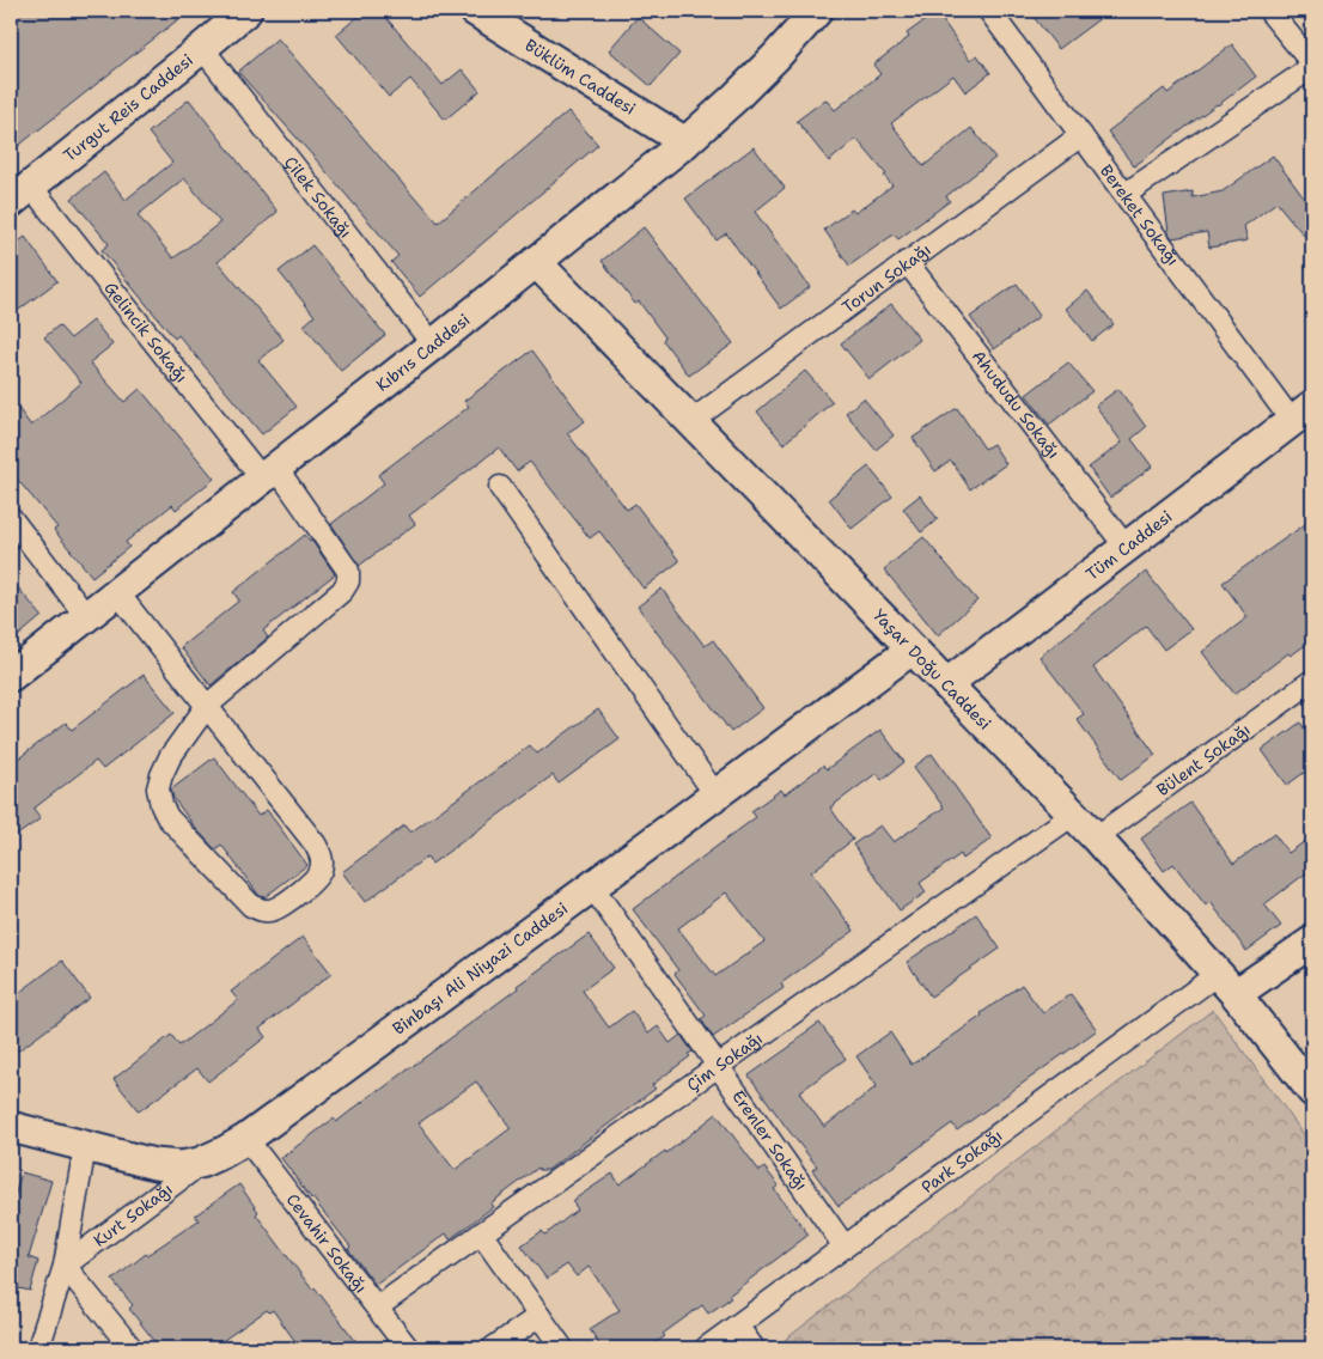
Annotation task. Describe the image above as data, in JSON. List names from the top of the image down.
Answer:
{
  "streets": {
    "street": [
      "Büklüm Caddesi",
      "Turgut Reis Caddesi",
      "Çilek Sokağı",
      "Bereket Sokağı",
      "Torun Sokağı",
      "Gelincik Sokağı",
      "Kıbrıs Caddesi",
      "Ahududu Sokağı",
      "Tüm Caddesi",
      "Yaşar Doğu Caddesi",
      "Bülent Sokağı",
      "Binbaşı Ali Niyazi Caddesi",
      "Çim Sokağı",
      "Erenler Sokağı",
      "Park Sokağı",
      "Kurt Sokağı",
      "Cevahir Sokağı"
    ]
  },
  "crossings": [
    ["Büklüm Caddesi", "Kıbrıs Caddesi"],
    ["Turgut Reis Caddesi", "Çilek Sokağı"],
    ["Turgut Reis Caddesi", "Gelincik Sokağı"],
    ["Çilek Sokağı", "Kıbrıs Caddesi"],
    ["Bereket Sokağı", "Torun Sokağı"],
    ["Bereket Sokağı", "Tüm Caddesi"],
    ["Torun Sokağı", "Ahududu Sokağı"],
    ["Torun Sokağı", "Yaşar Doğu Caddesi"],
    ["Gelincik Sokağı", "Kıbrıs Caddesi"],
    ["Kıbrıs Caddesi", "Yaşar Doğu Caddesi"],
    ["Ahududu Sokağı", "Tüm Caddesi"],
    ["Tüm Caddesi", "Yaşar Doğu Caddesi"],
    ["Yaşar Doğu Caddesi", "Bülent Sokağı"],
    ["Yaşar Doğu Caddesi", "Binbaşı Ali Niyazi Caddesi"],
    ["Yaşar Doğu Caddesi", "Çim Sokağı"],
    ["Yaşar Doğu Caddesi", "Park Sokağı"],
    ["Binbaşı Ali Niyazi Caddesi", "Erenler Sokağı"],
    ["Binbaşı Ali Niyazi Caddesi", "Kurt Sokağı"],
    ["Binbaşı Ali Niyazi Caddesi", "Cevahir Sokağı"],
    ["Çim Sokağı", "Erenler Sokağı"],
    ["Çim Sokağı", "Cevahir Sokağı"],
    ["Erenler Sokağı", "Park Sokağı"]
  ]
}
